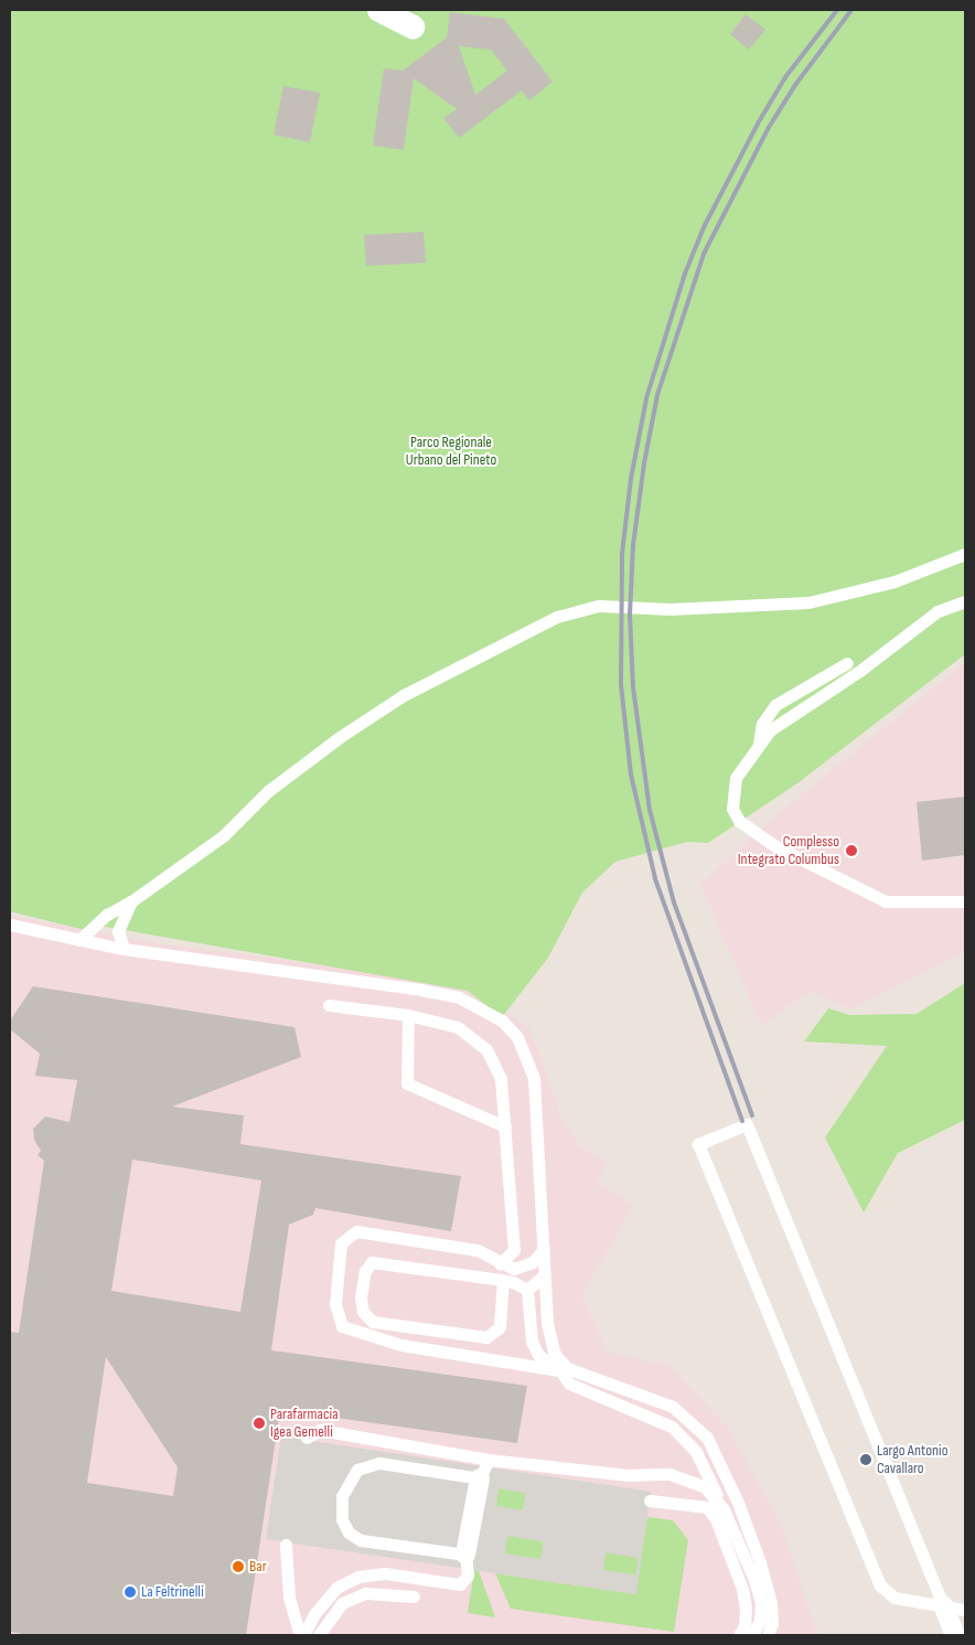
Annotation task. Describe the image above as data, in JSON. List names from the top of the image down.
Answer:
{
  "parks": ["Parco Regionale Urbano del Pineto"],
  "places": [
    "Complesso Integrato Columbus",
    "Parafarmacia Igea Gemelli",
    "Largo Antonio Cavallaro",
    "Bar",
    "La Feltrinelli"
  ]
}
